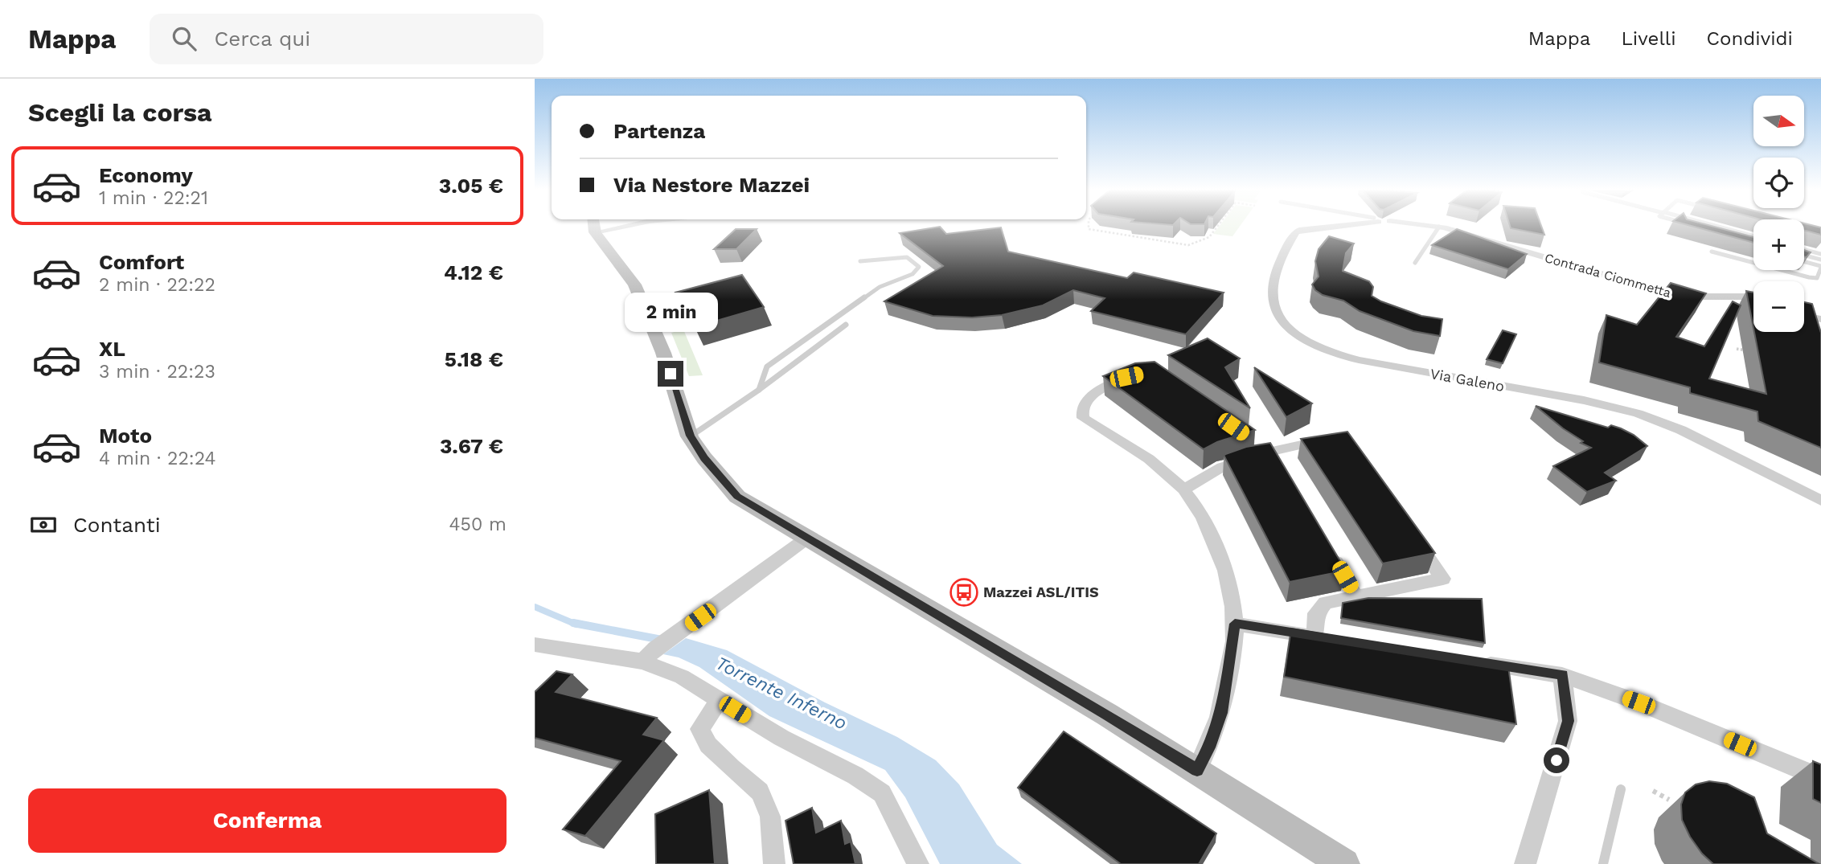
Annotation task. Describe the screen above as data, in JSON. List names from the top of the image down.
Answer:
{
  "streets": {
    "street": ["Contrada Ciommetta", "Via Galeno"]
  },
  "water": ["Torrente Inferno"],
  "places": {
    "bus stop": ["Mazzei ASL/ITIS"]
  },
  "north": "right",
  "page": {
    "header": "Mappa",
    "search": "Cerca qui",
    "nav": ["Mappa", "Livelli", "Condividi"],
    "heading": "Scegli la corsa",
    "map_buttons": ["+", "−"],
    "banner": ["Partenza", "Via Nestore Mazzei"],
    "list": [
      {
        "name": "Economy",
        "note": "1 min · 22:21",
        "value": "3.05 €"
      },
      {
        "name": "Comfort",
        "note": "2 min · 22:22",
        "value": "4.12 €"
      },
      {
        "name": "XL",
        "note": "3 min · 22:23",
        "value": "5.18 €"
      },
      {
        "name": "Moto",
        "note": "4 min · 22:24",
        "value": "3.67 €"
      }
    ],
    "bubble": "2 min",
    "pay": ["Contanti", "450 m"],
    "buttons": "Conferma"
  }
}
